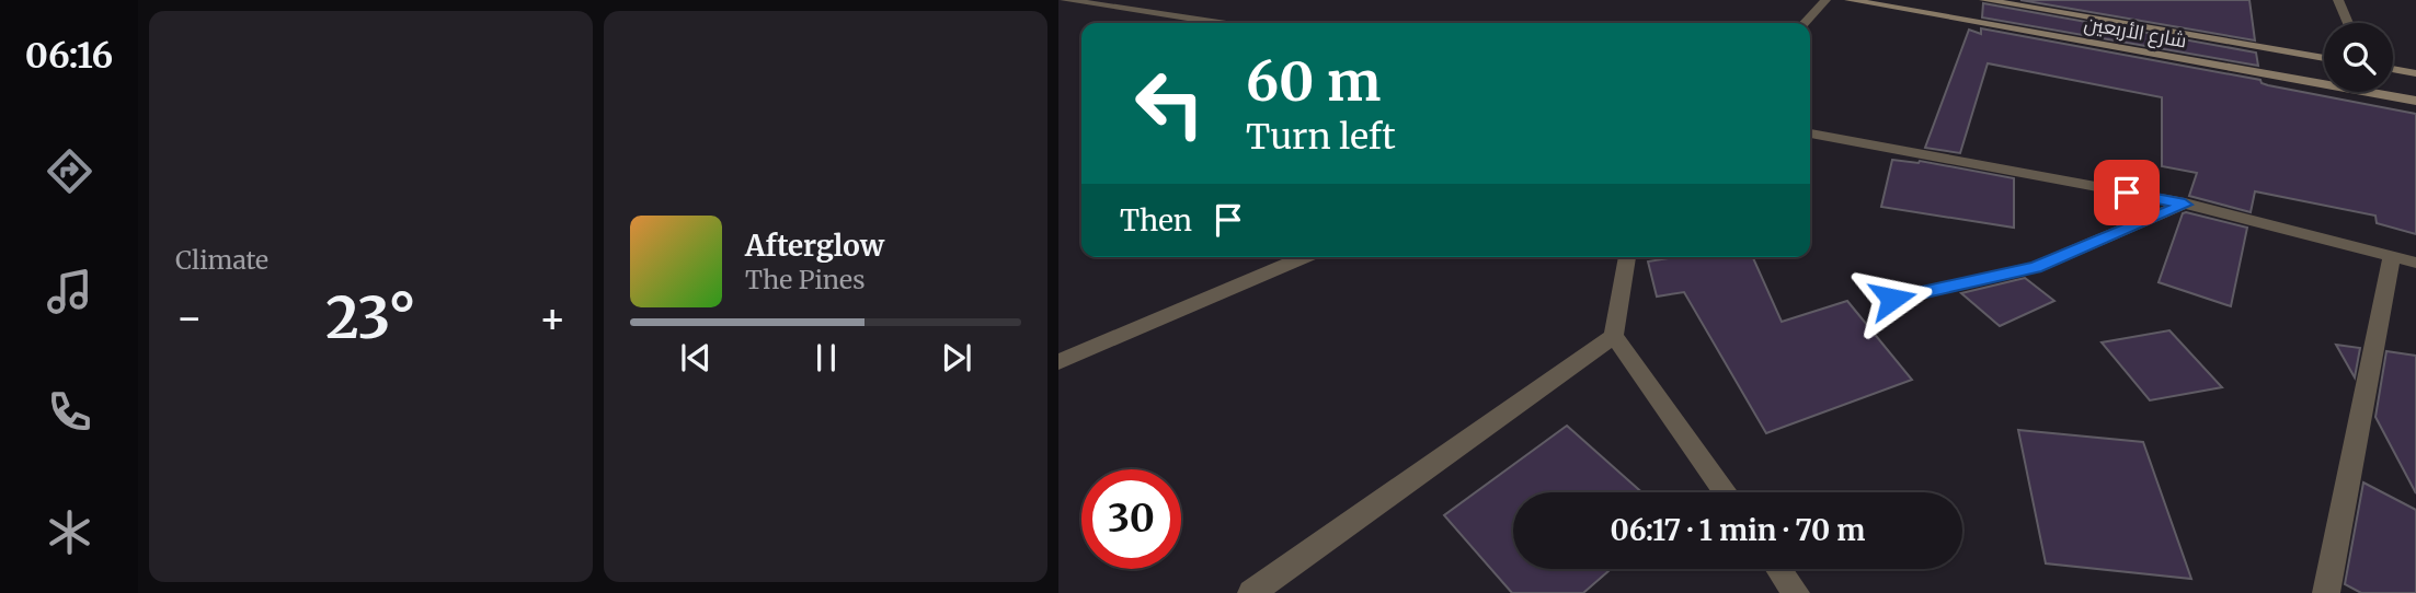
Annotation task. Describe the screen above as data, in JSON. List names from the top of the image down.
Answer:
{
  "streets": {
    "main road": ["شارع الأربعين"]
  },
  "page": {
    "tabs": "06:16",
    "tile": "Climate",
    "turn": ["60 m", "Turn left"],
    "then": "Then",
    "song": ["Afterglow", "The Pines"],
    "heat": ["−", "23°", "+"],
    "limit": "30",
    "trip": "06:17 · 1 min · 70 m"
  }
}
